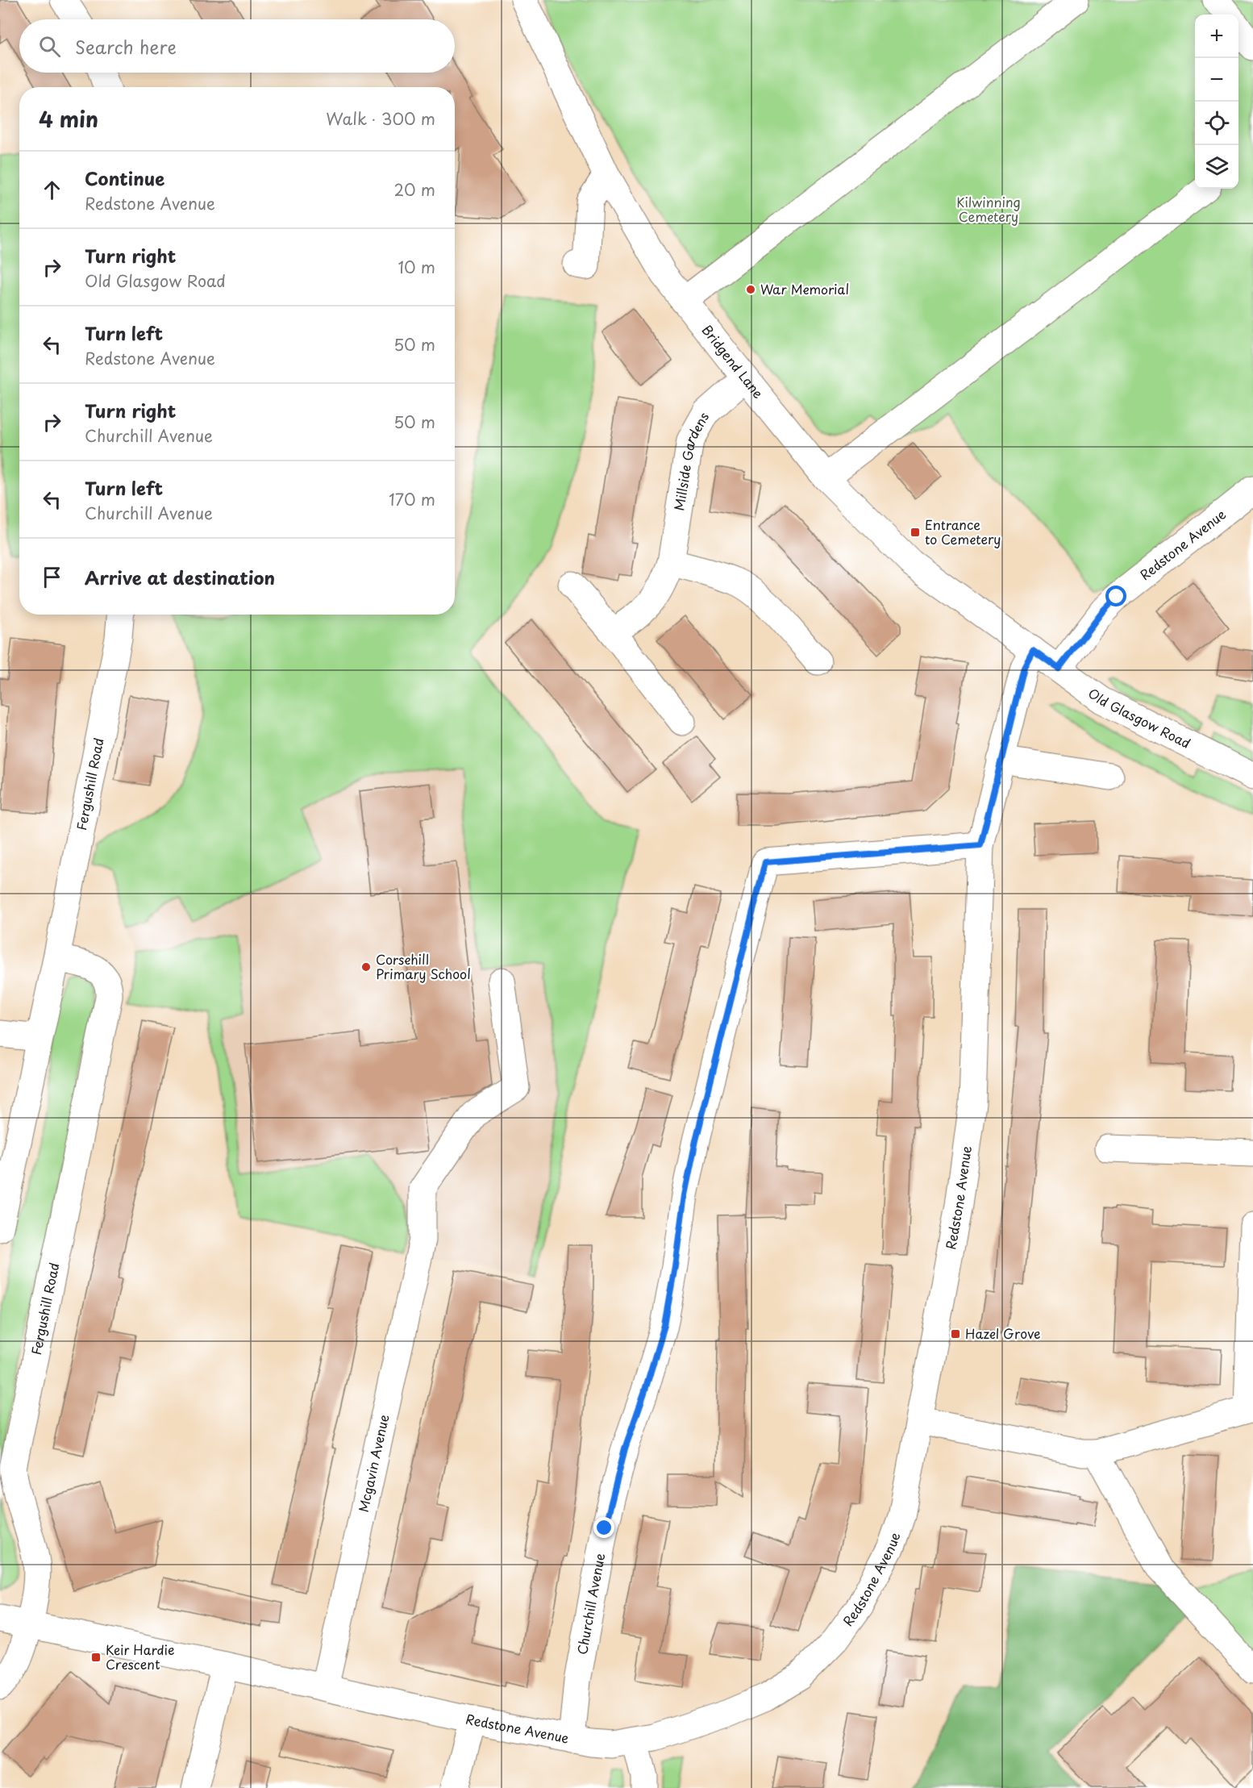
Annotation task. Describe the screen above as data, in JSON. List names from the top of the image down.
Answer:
{
  "streets": {
    "street": [
      "Bridgend Lane",
      "Millside Gardens",
      "Redstone Avenue",
      "Old Glasgow Road",
      "Fergushill Road",
      "Mcgavin Avenue",
      "Churchill Avenue"
    ]
  },
  "crossings": [
    ["Bridgend Lane", "Millside Gardens"],
    ["Bridgend Lane", "Redstone Avenue"],
    ["Bridgend Lane", "Old Glasgow Road"],
    ["Redstone Avenue", "Old Glasgow Road"],
    ["Redstone Avenue", "Fergushill Road"],
    ["Redstone Avenue", "Mcgavin Avenue"],
    ["Redstone Avenue", "Churchill Avenue"]
  ],
  "parks": ["Kilwinning Cemetery"],
  "places": {
    "other": ["War Memorial", "Corsehill Primary School"],
    "transit": ["Entrance to Cemetery", "Hazel Grove", "Keir Hardie Crescent"]
  },
  "page": {
    "map_buttons": ["+", "−"],
    "search": "Search here",
    "heading": ["4 min", "Walk · 300 m"],
    "list": [
      ["Continue", "Redstone Avenue", "20 m"],
      ["Turn right", "Old Glasgow Road", "10 m"],
      ["Turn left", "Redstone Avenue", "50 m"],
      ["Turn right", "Churchill Avenue", "50 m"],
      ["Turn left", "Churchill Avenue", "170 m"],
      "Arrive at destination"
    ]
  }
}
